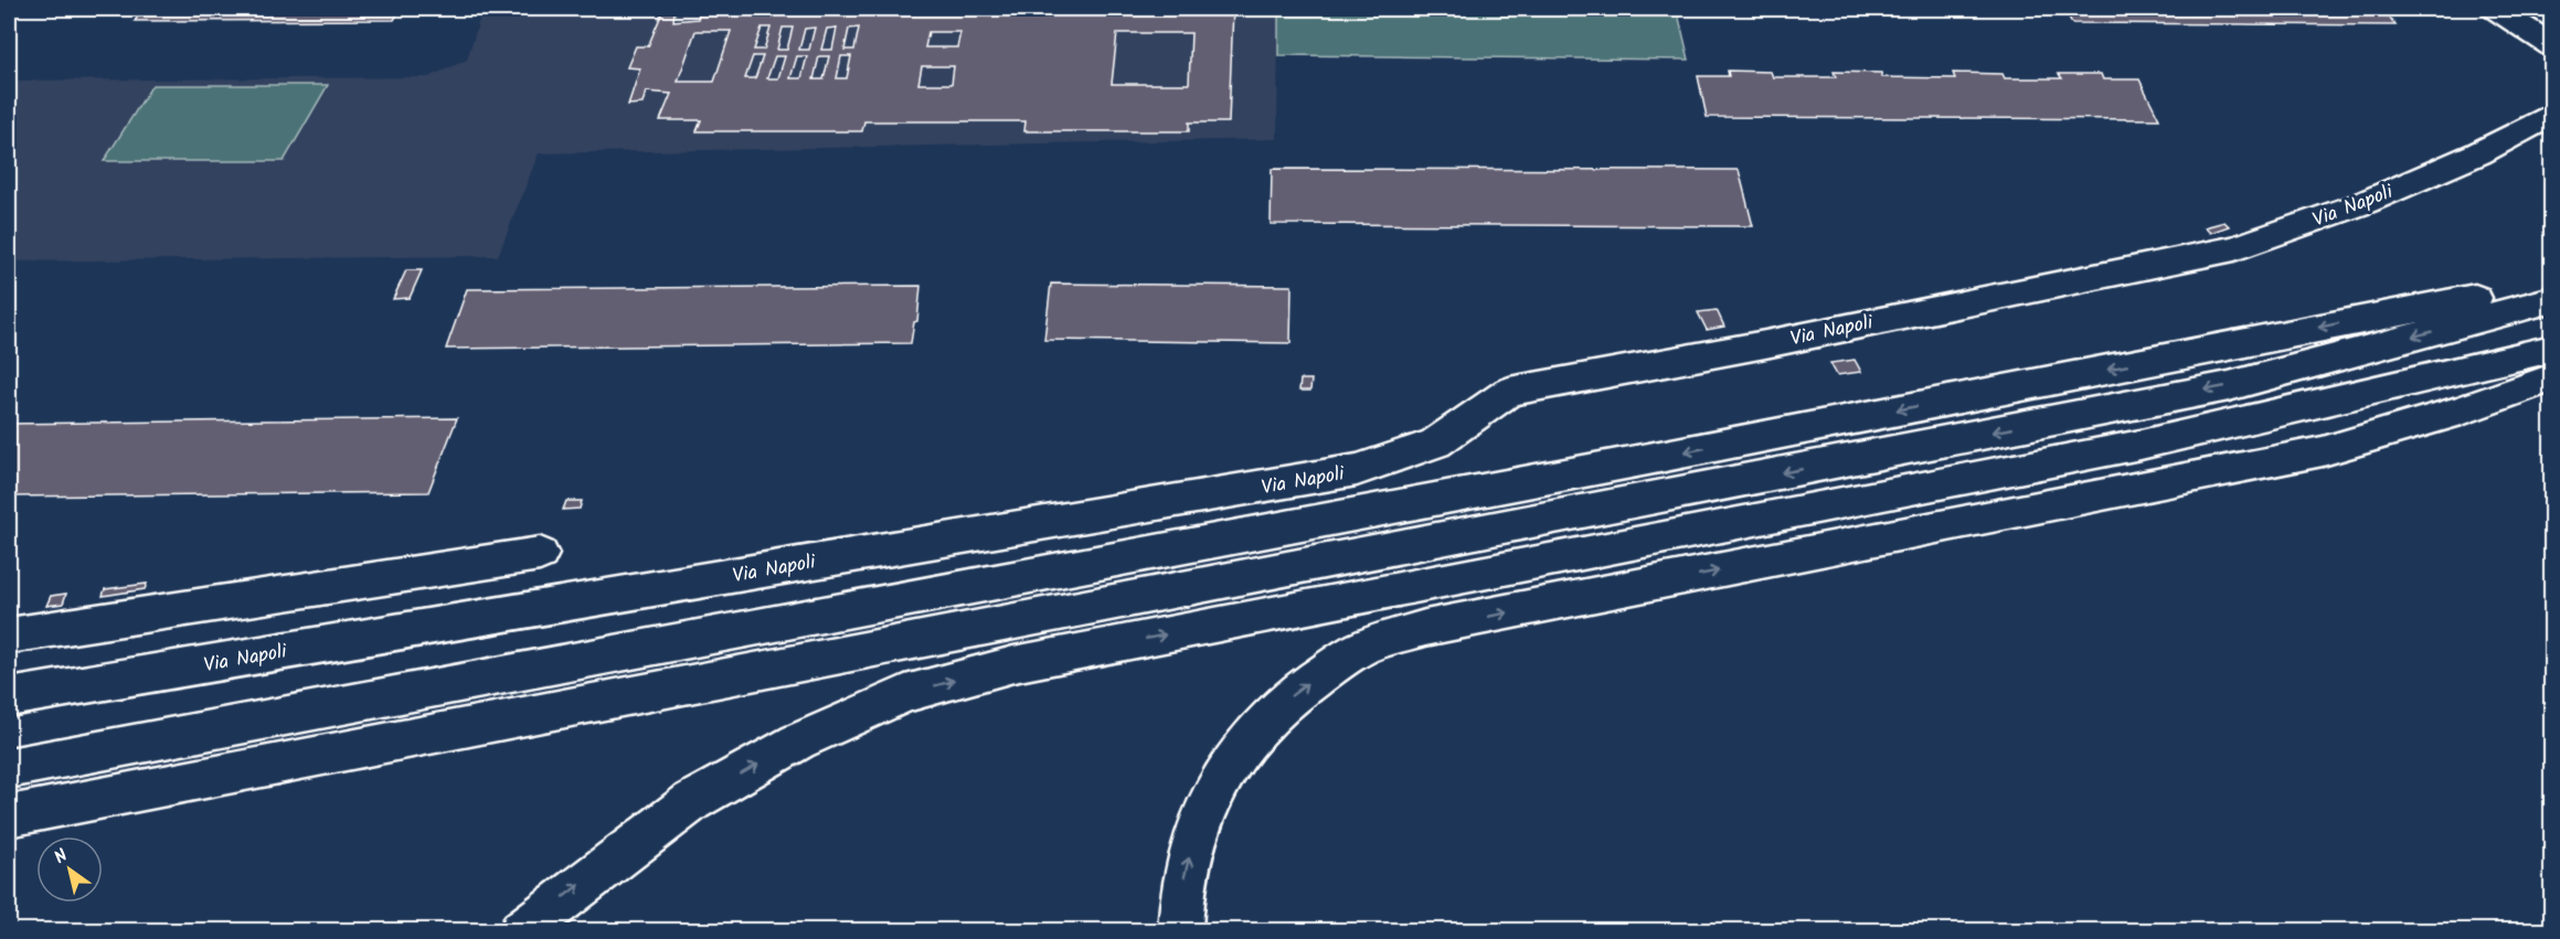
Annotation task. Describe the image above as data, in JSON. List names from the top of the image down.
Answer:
{
  "streets": {
    "main road": ["Via Napoli"]
  },
  "north": "top left"
}
